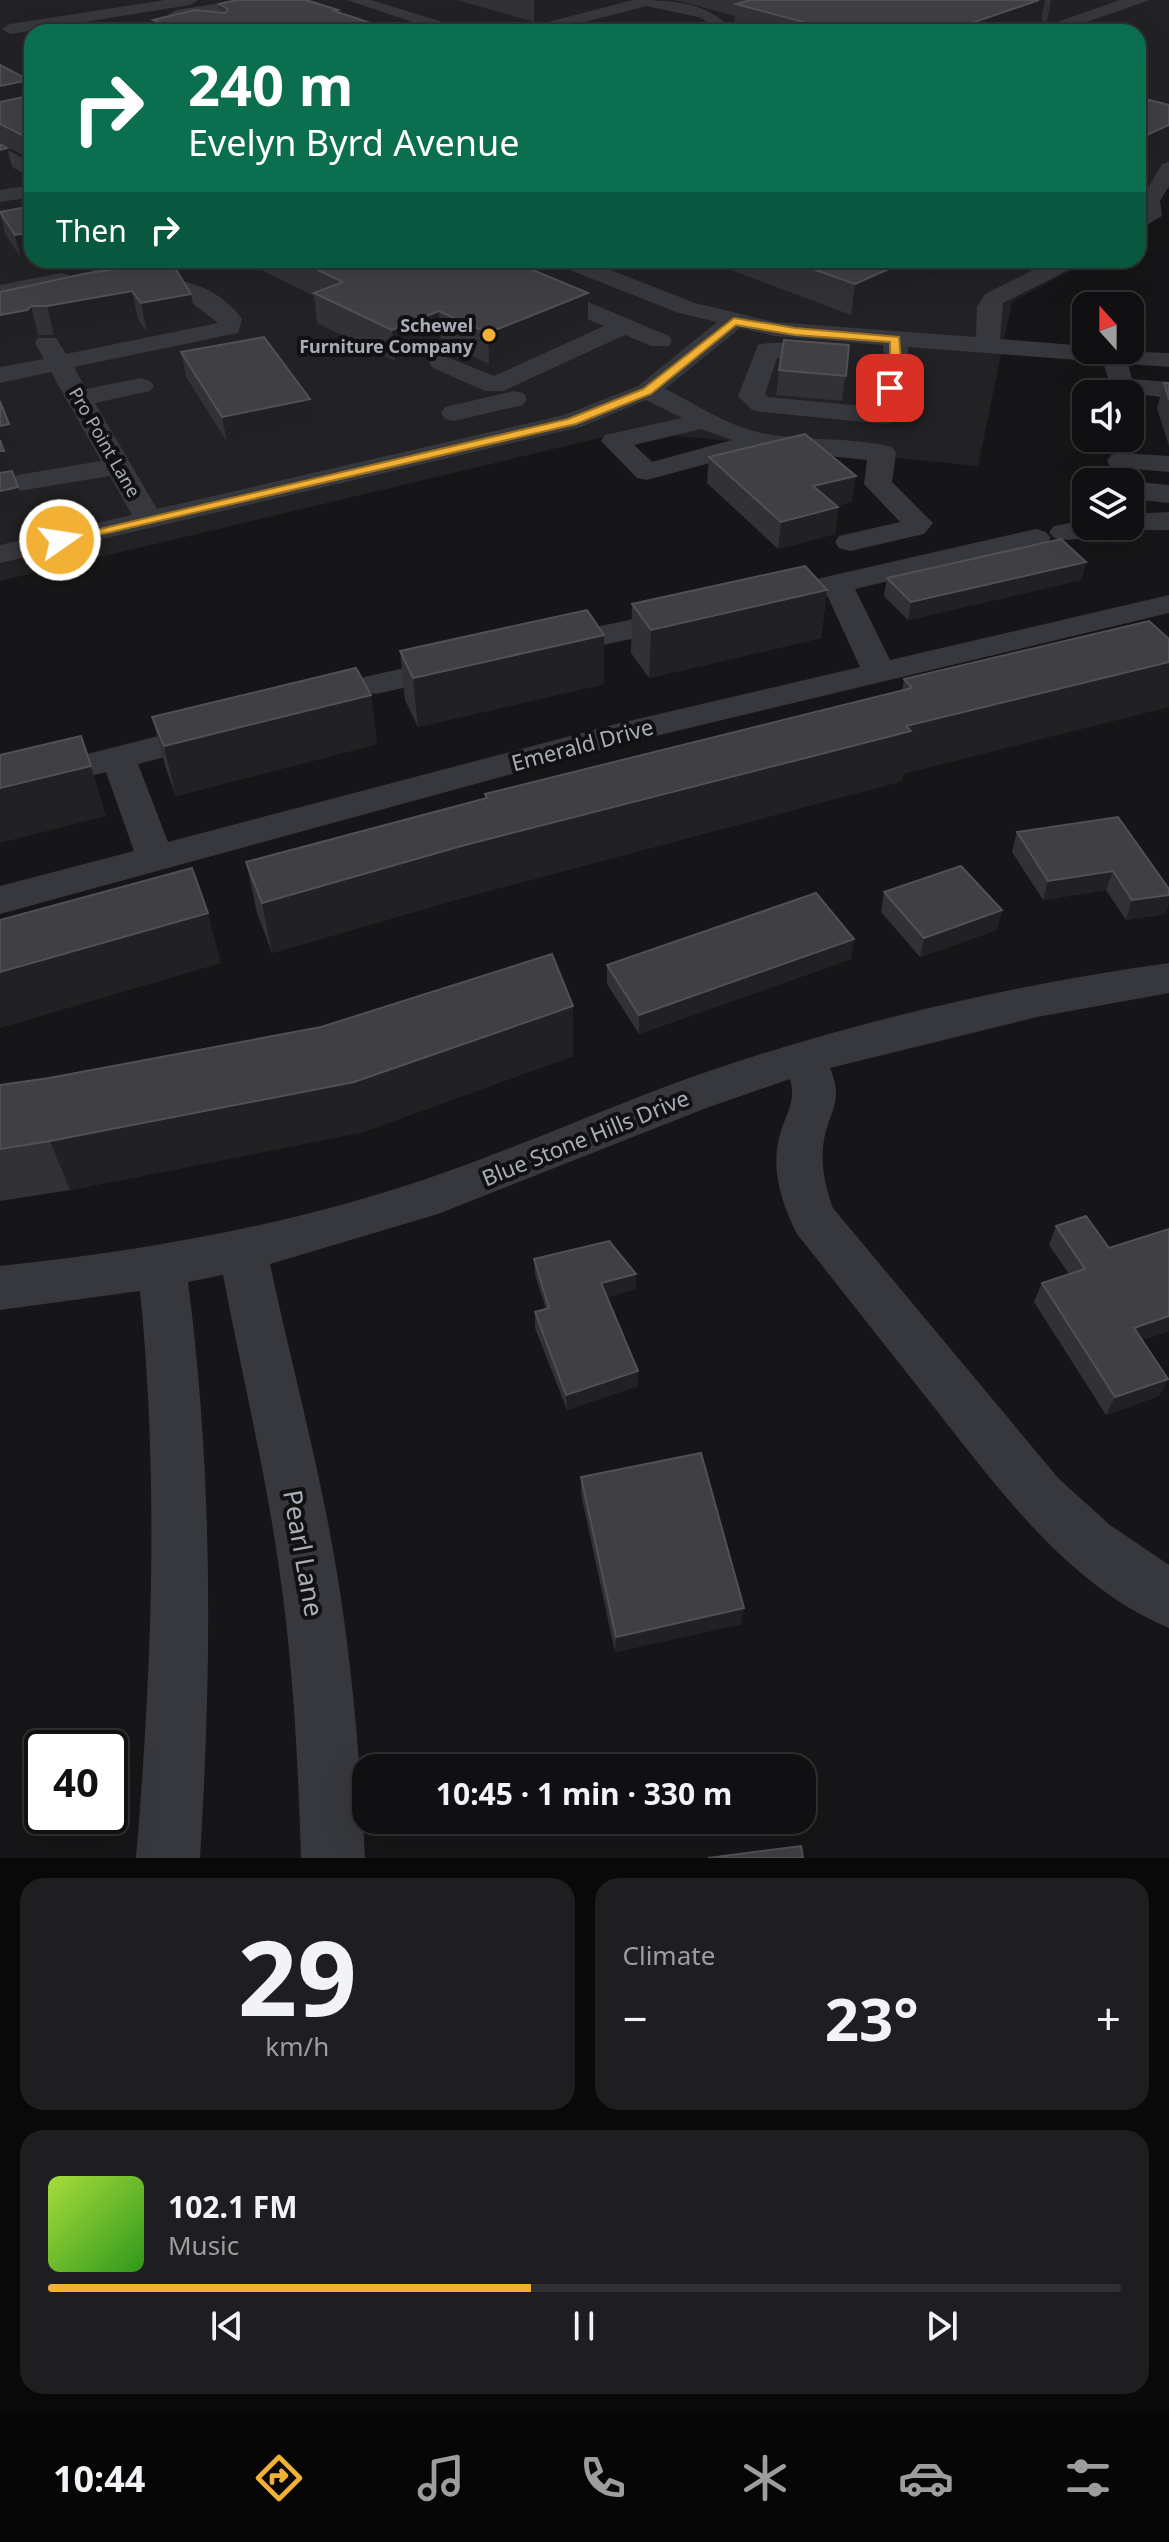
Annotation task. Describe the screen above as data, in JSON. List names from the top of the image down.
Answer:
{
  "streets": {
    "street": [
      "Pro Point Lane",
      "Emerald Drive",
      "Blue Stone Hills Drive",
      "Pearl Lane"
    ]
  },
  "crossings": [
    ["Blue Stone Hills Drive", "Pearl Lane"]
  ],
  "places": ["Schewel Furniture Company"],
  "north": "top",
  "page": {
    "turn": ["240 m", "Evelyn Byrd Avenue"],
    "then": "Then",
    "limit": "40",
    "trip": "10:45 · 1 min · 330 m",
    "tile": [
      ["29", "km/h"],
      "Climate"
    ],
    "heat": ["−", "23°", "+"],
    "song": ["102.1 FM", "Music"],
    "tabs": "10:44"
  }
}
